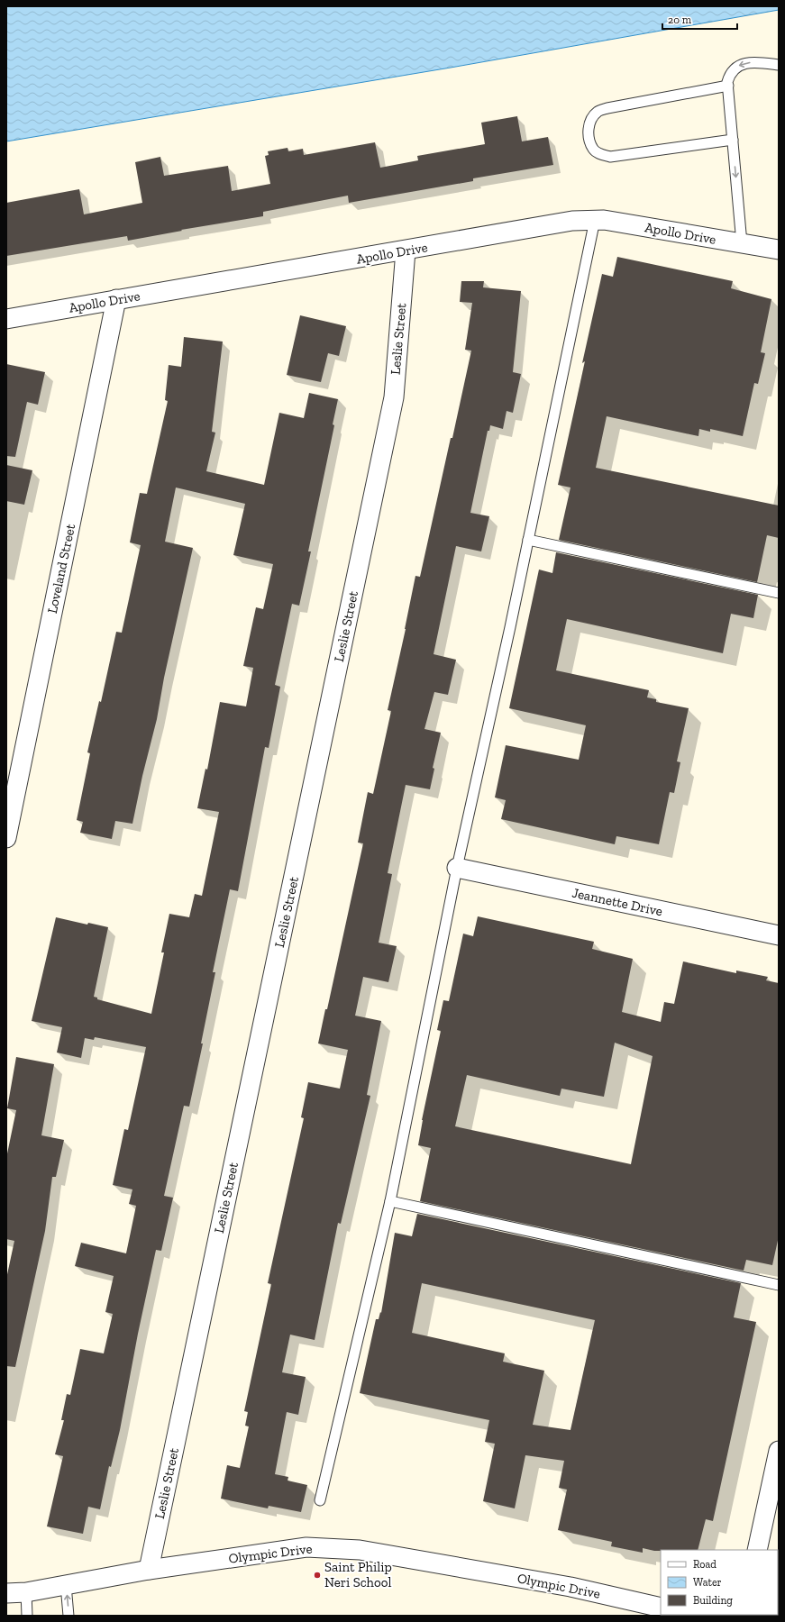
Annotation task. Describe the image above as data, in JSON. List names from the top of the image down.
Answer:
{
  "streets": {
    "street": [
      "Apollo Drive",
      "Leslie Street",
      "Loveland Street",
      "Jeannette Drive",
      "Olympic Drive"
    ]
  },
  "crossings": [
    ["Apollo Drive", "Leslie Street"],
    ["Apollo Drive", "Loveland Street"],
    ["Leslie Street", "Olympic Drive"]
  ],
  "places": ["Saint Philip Neri School"],
  "legend": ["Road", "Water", "Building"],
  "scale_bar": "20 m"
}
